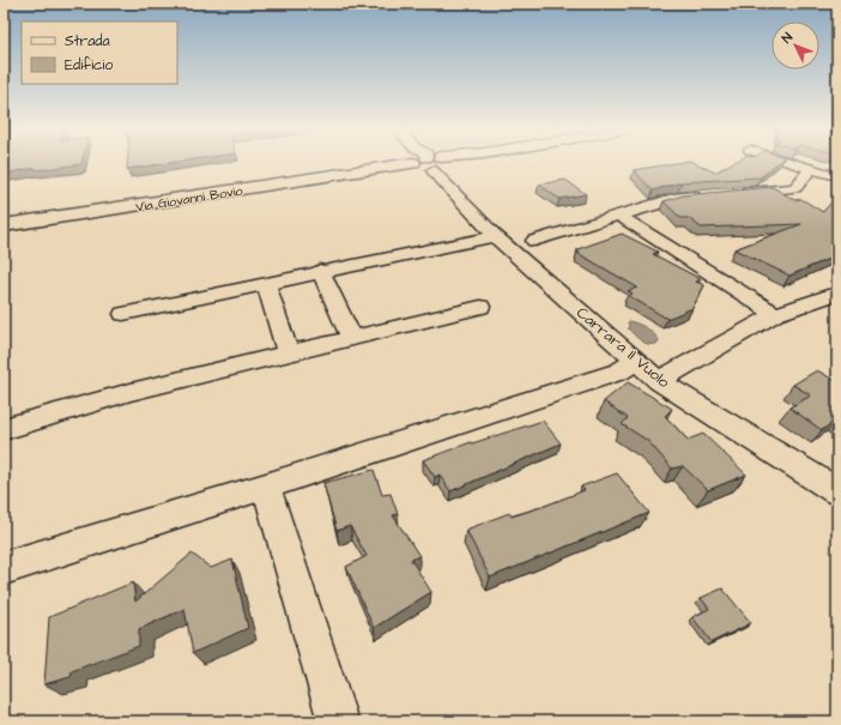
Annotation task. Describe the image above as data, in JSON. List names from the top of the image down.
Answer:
{
  "streets": {
    "main road": ["Via Giovanni Bovio"],
    "street": ["Carrara Il Vuolo"]
  },
  "crossings": [
    ["Via Giovanni Bovio", "Carrara Il Vuolo"]
  ],
  "legend": ["Strada", "Edificio"],
  "north": "top left"
}
